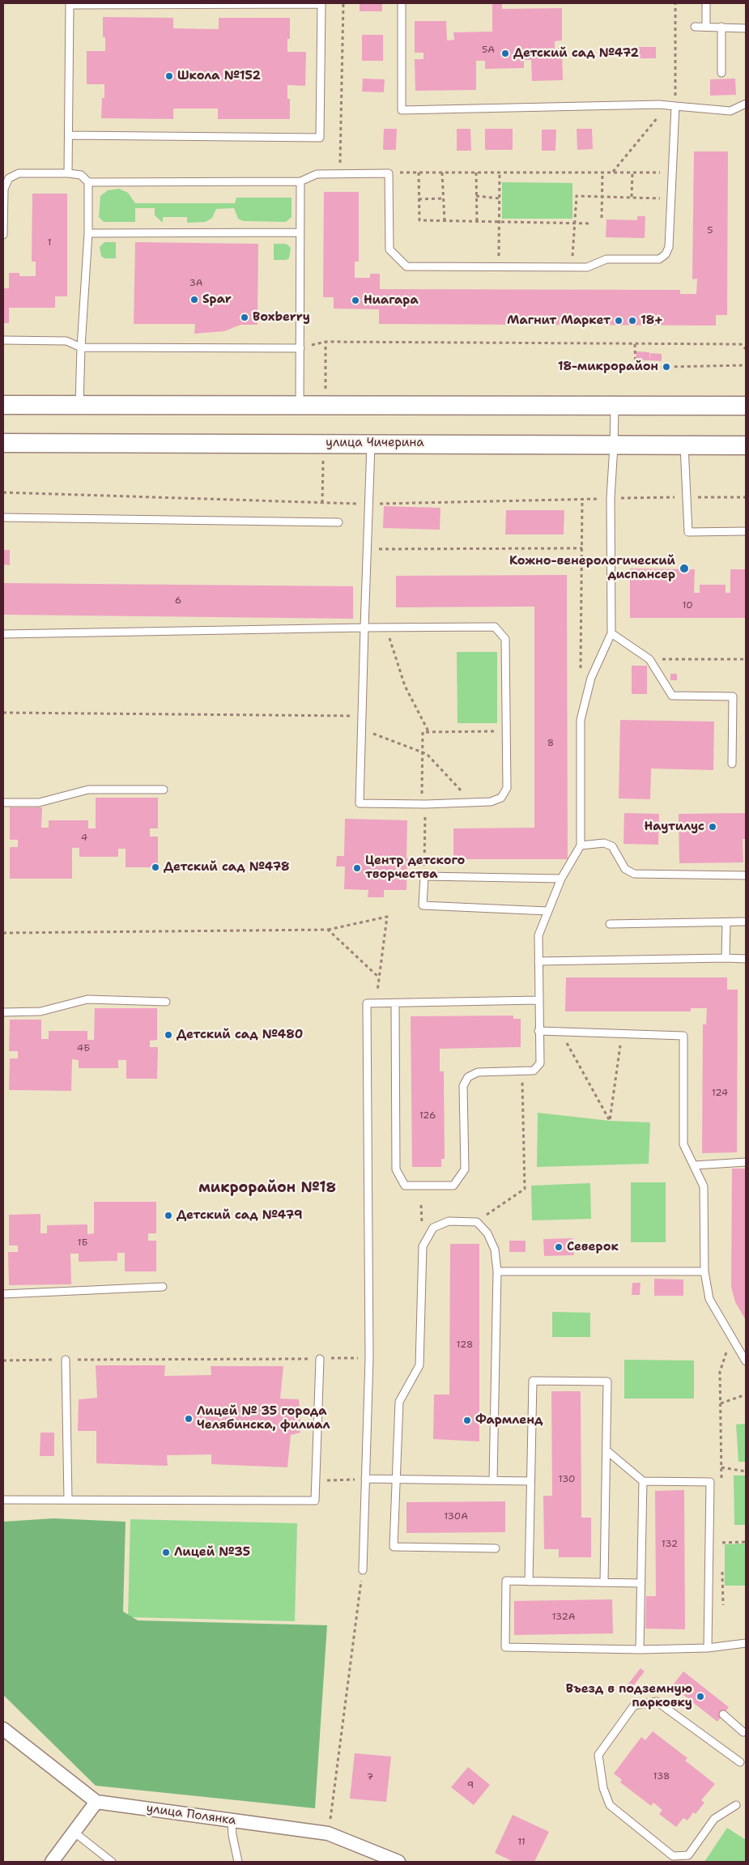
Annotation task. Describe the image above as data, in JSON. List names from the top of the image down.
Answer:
{
  "streets": {
    "main road": ["улица Чичерина"],
    "street": ["улица Полянка"]
  },
  "districts": ["микрорайон №18"],
  "places": [
    "Детский сад №472",
    "Школа №152",
    "Spar",
    "Ниагара",
    "Boxberry",
    "Магнит Маркет",
    "18+",
    "18-микрорайон",
    "Кожно-венерологический диспансер",
    "Наутилус",
    "Детский сад №478",
    "Центр детского творчества",
    "Детский сад №480",
    "Детский сад №479",
    "Северок",
    "Лицей № 35 города Челябинска, филиал",
    "Фармленд",
    "Лицей №35",
    "Въезд в подземную парковку"
  ],
  "house_numbers": [
    "5А",
    "5",
    "1",
    "3А",
    "6",
    "10",
    "8",
    "4",
    "4Б",
    "124",
    "126",
    "1Б",
    "128",
    "130",
    "130А",
    "132",
    "132А",
    "138",
    "7",
    "9",
    "11"
  ]
}
